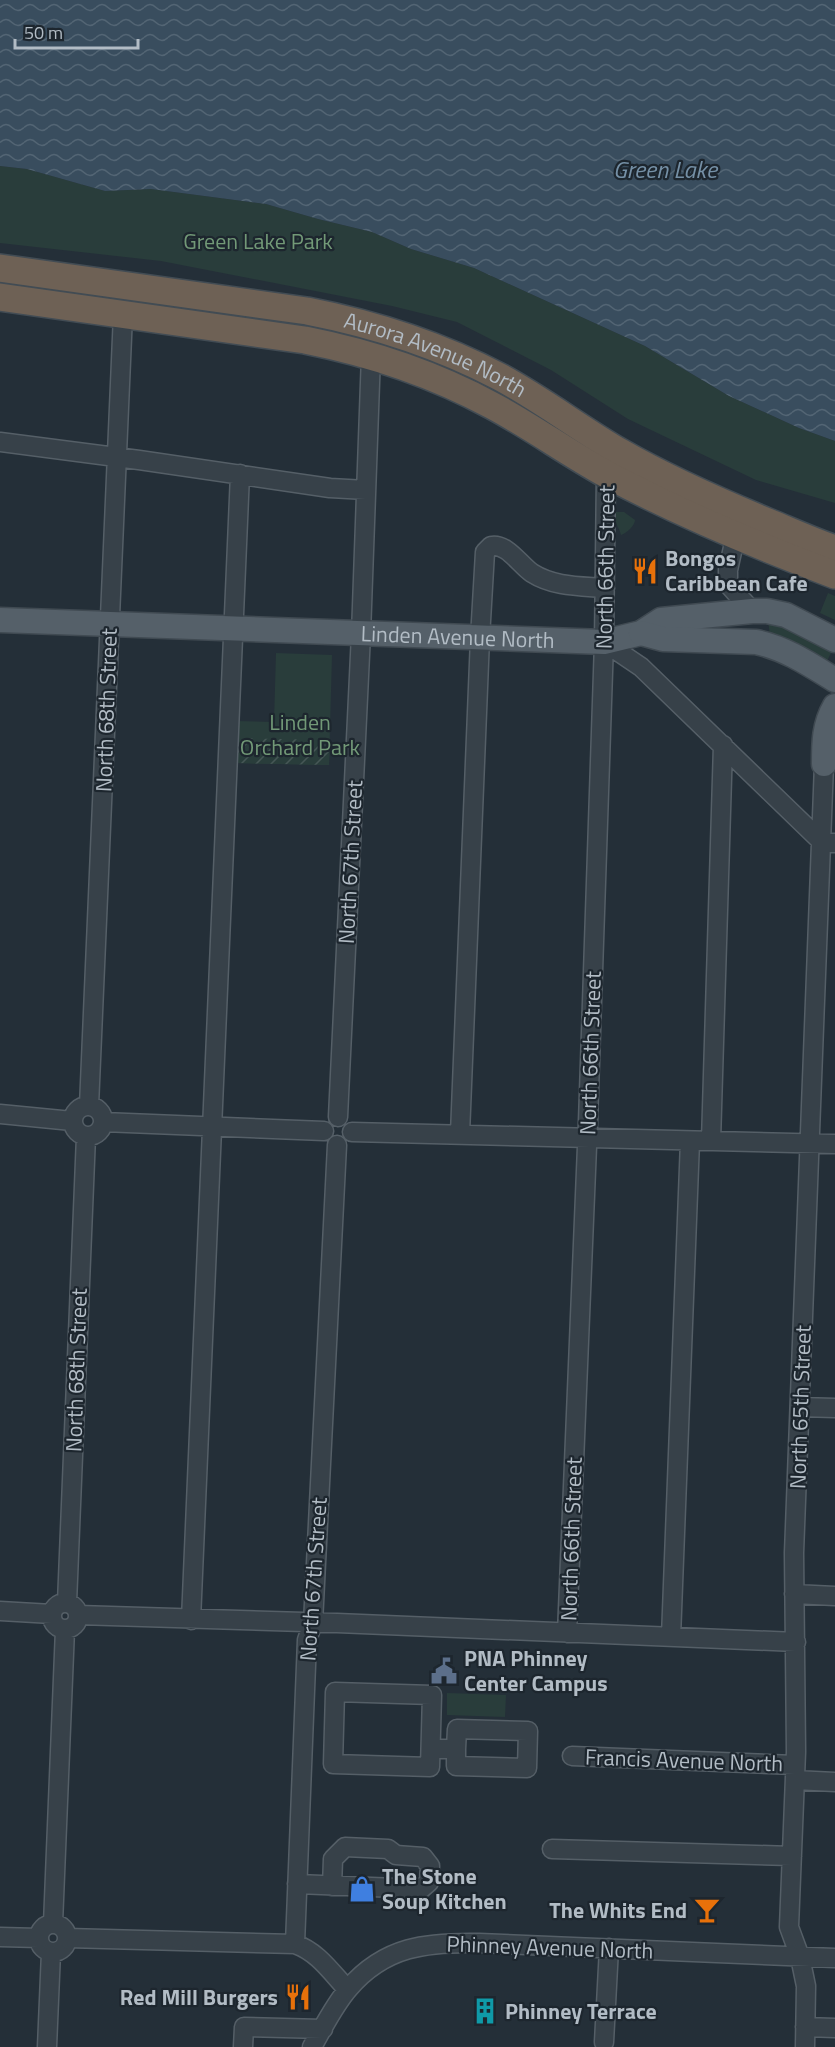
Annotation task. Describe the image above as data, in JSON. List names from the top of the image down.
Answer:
{
  "streets": {
    "highway": ["Aurora Avenue North"],
    "main road": ["Linden Avenue North"],
    "street": [
      "North 66th Street",
      "North 68th Street",
      "North 67th Street",
      "North 65th Street",
      "Francis Avenue North",
      "Phinney Avenue North"
    ]
  },
  "crossings": [
    ["Aurora Avenue North", "North 66th Street"],
    ["Aurora Avenue North", "North 68th Street"],
    ["Aurora Avenue North", "North 67th Street"],
    ["North 66th Street", "Linden Avenue North"],
    ["Linden Avenue North", "North 68th Street"],
    ["Linden Avenue North", "North 67th Street"],
    ["North 65th Street", "Francis Avenue North"],
    ["North 65th Street", "Phinney Avenue North"]
  ],
  "water": ["Green Lake"],
  "parks": ["Green Lake Park", "Linden Orchard Park"],
  "places": {
    "restaurant": ["Bongos Caribbean Cafe", "Red Mill Burgers"],
    "public building": ["PNA Phinney Center Campus"],
    "shop": ["The Stone Soup Kitchen"],
    "bar": ["The Whits End"],
    "building": ["Phinney Terrace"]
  },
  "scale_bar": "50 m"
}
